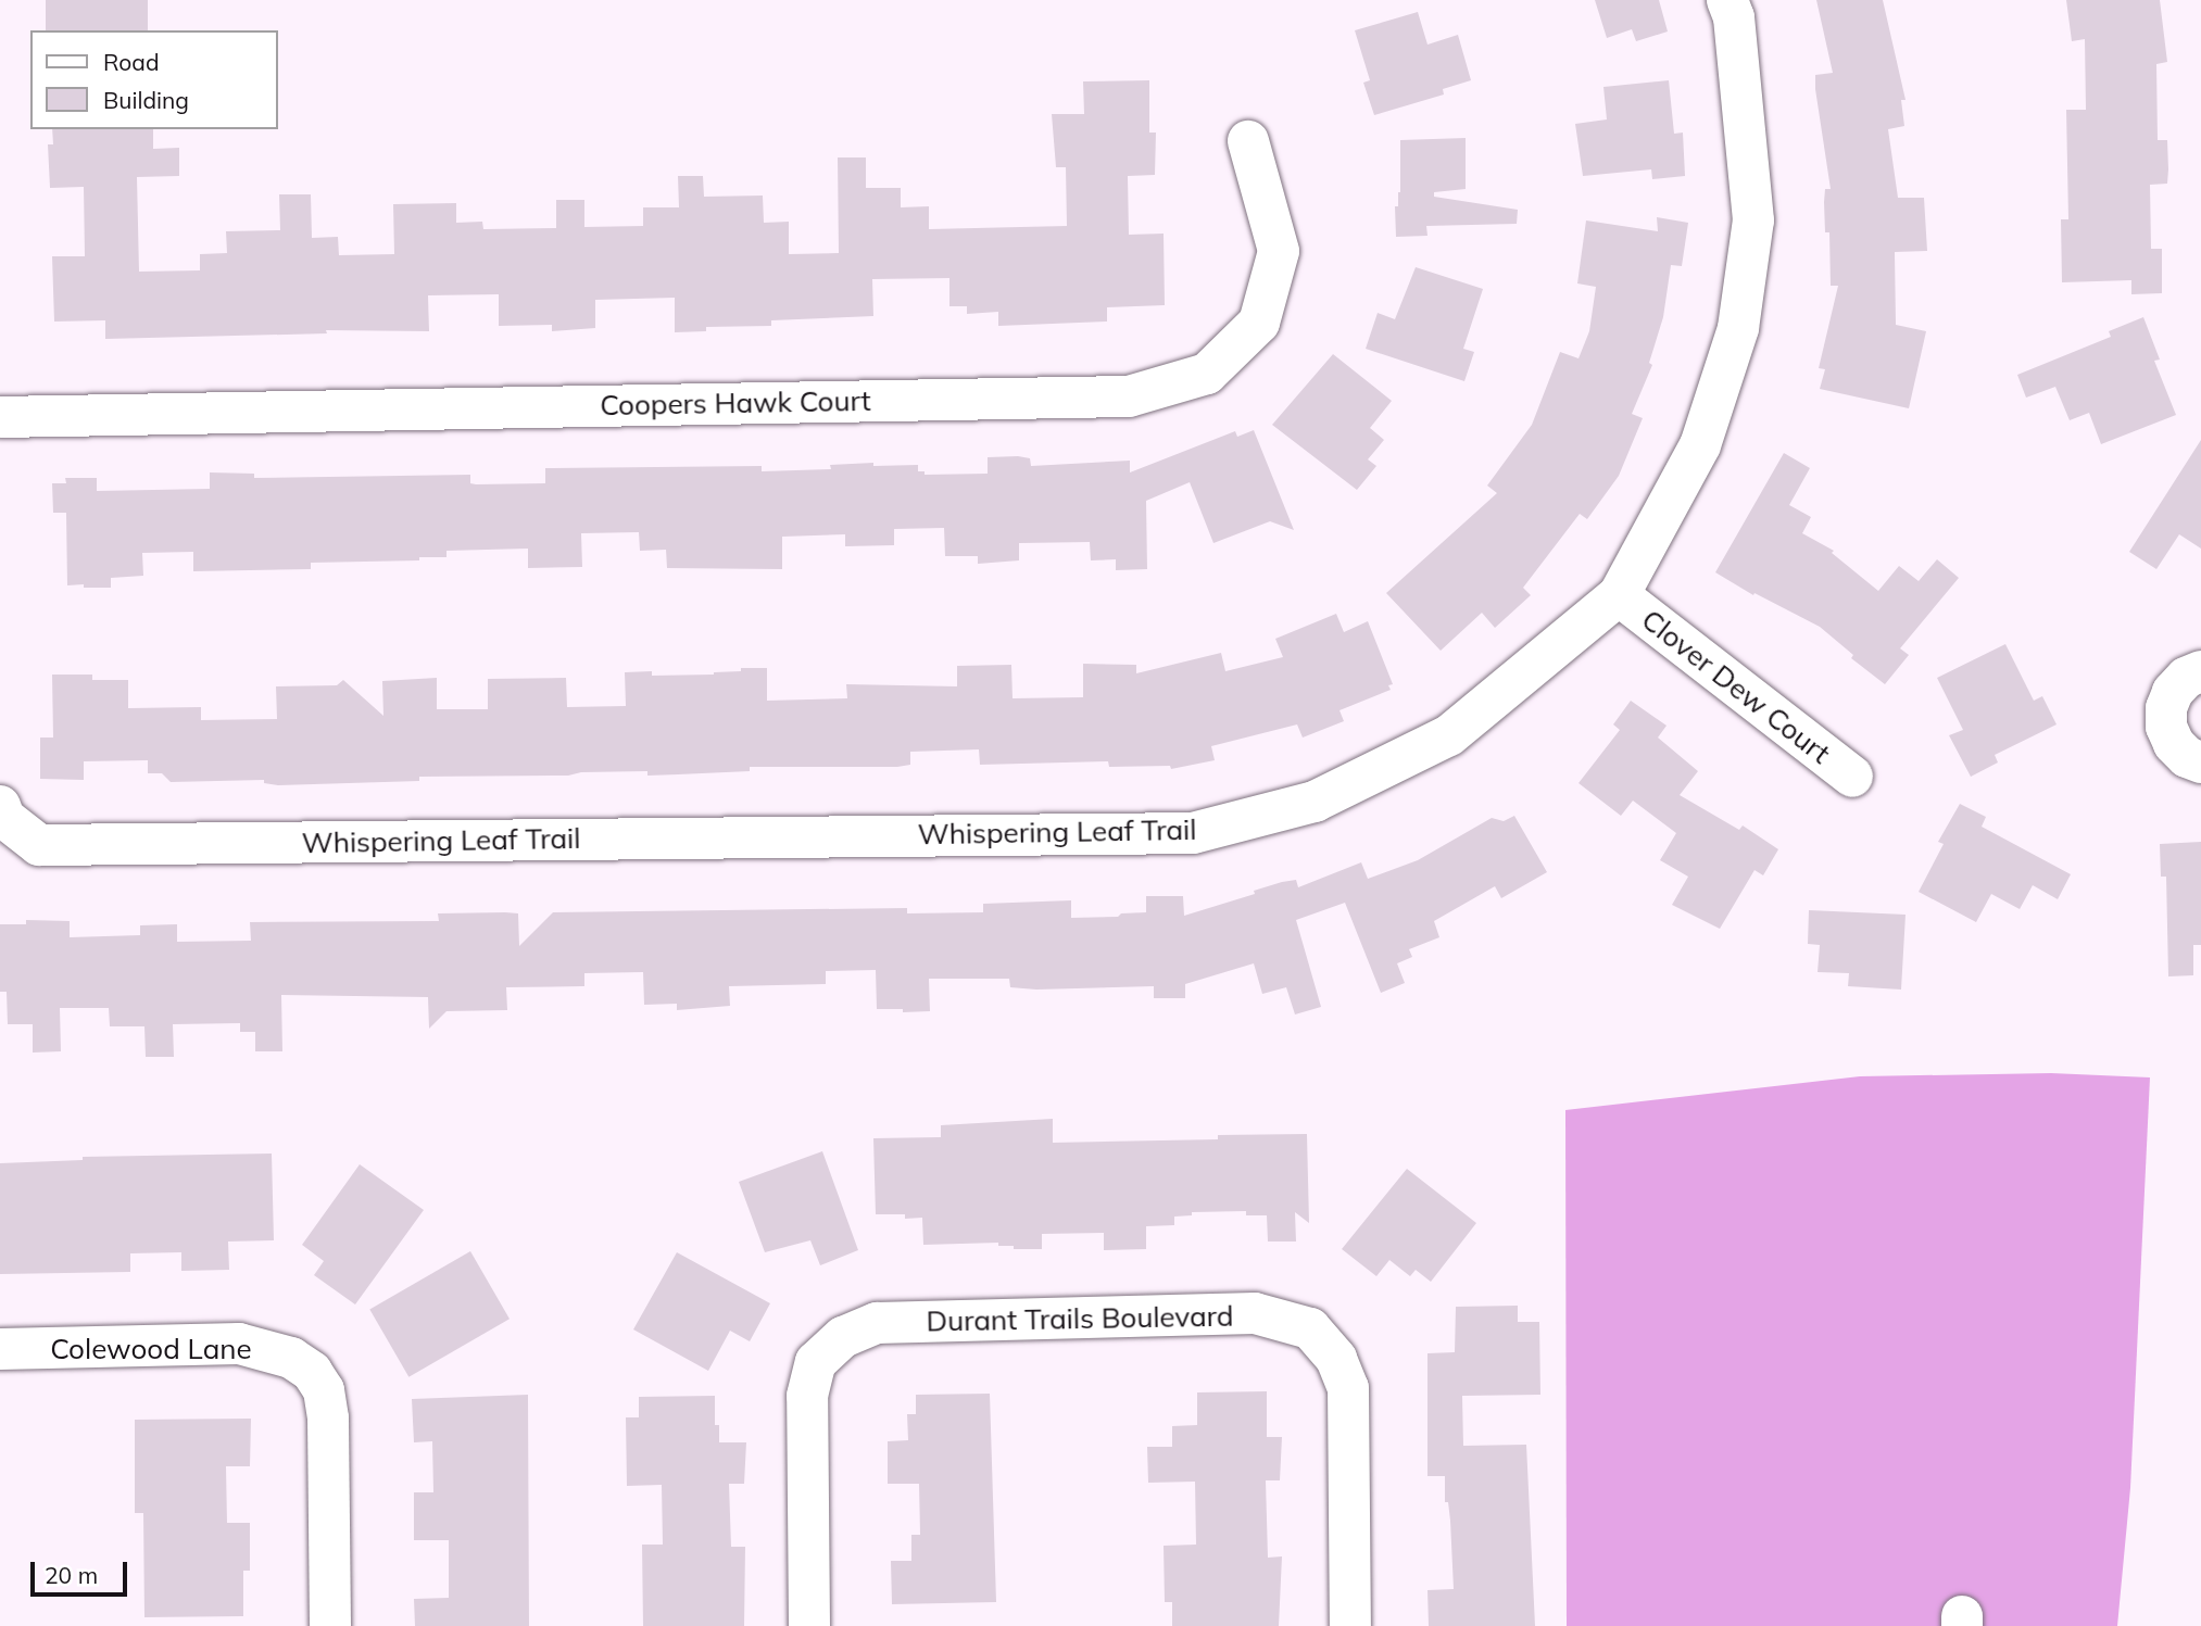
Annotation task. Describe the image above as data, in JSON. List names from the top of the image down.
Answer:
{
  "streets": {
    "street": [
      "Coopers Hawk Court",
      "Clover Dew Court",
      "Whispering Leaf Trail",
      "Durant Trails Boulevard",
      "Colewood Lane"
    ]
  },
  "crossings": [
    ["Clover Dew Court", "Whispering Leaf Trail"]
  ],
  "legend": ["Road", "Building"],
  "scale_bar": "20 m"
}
